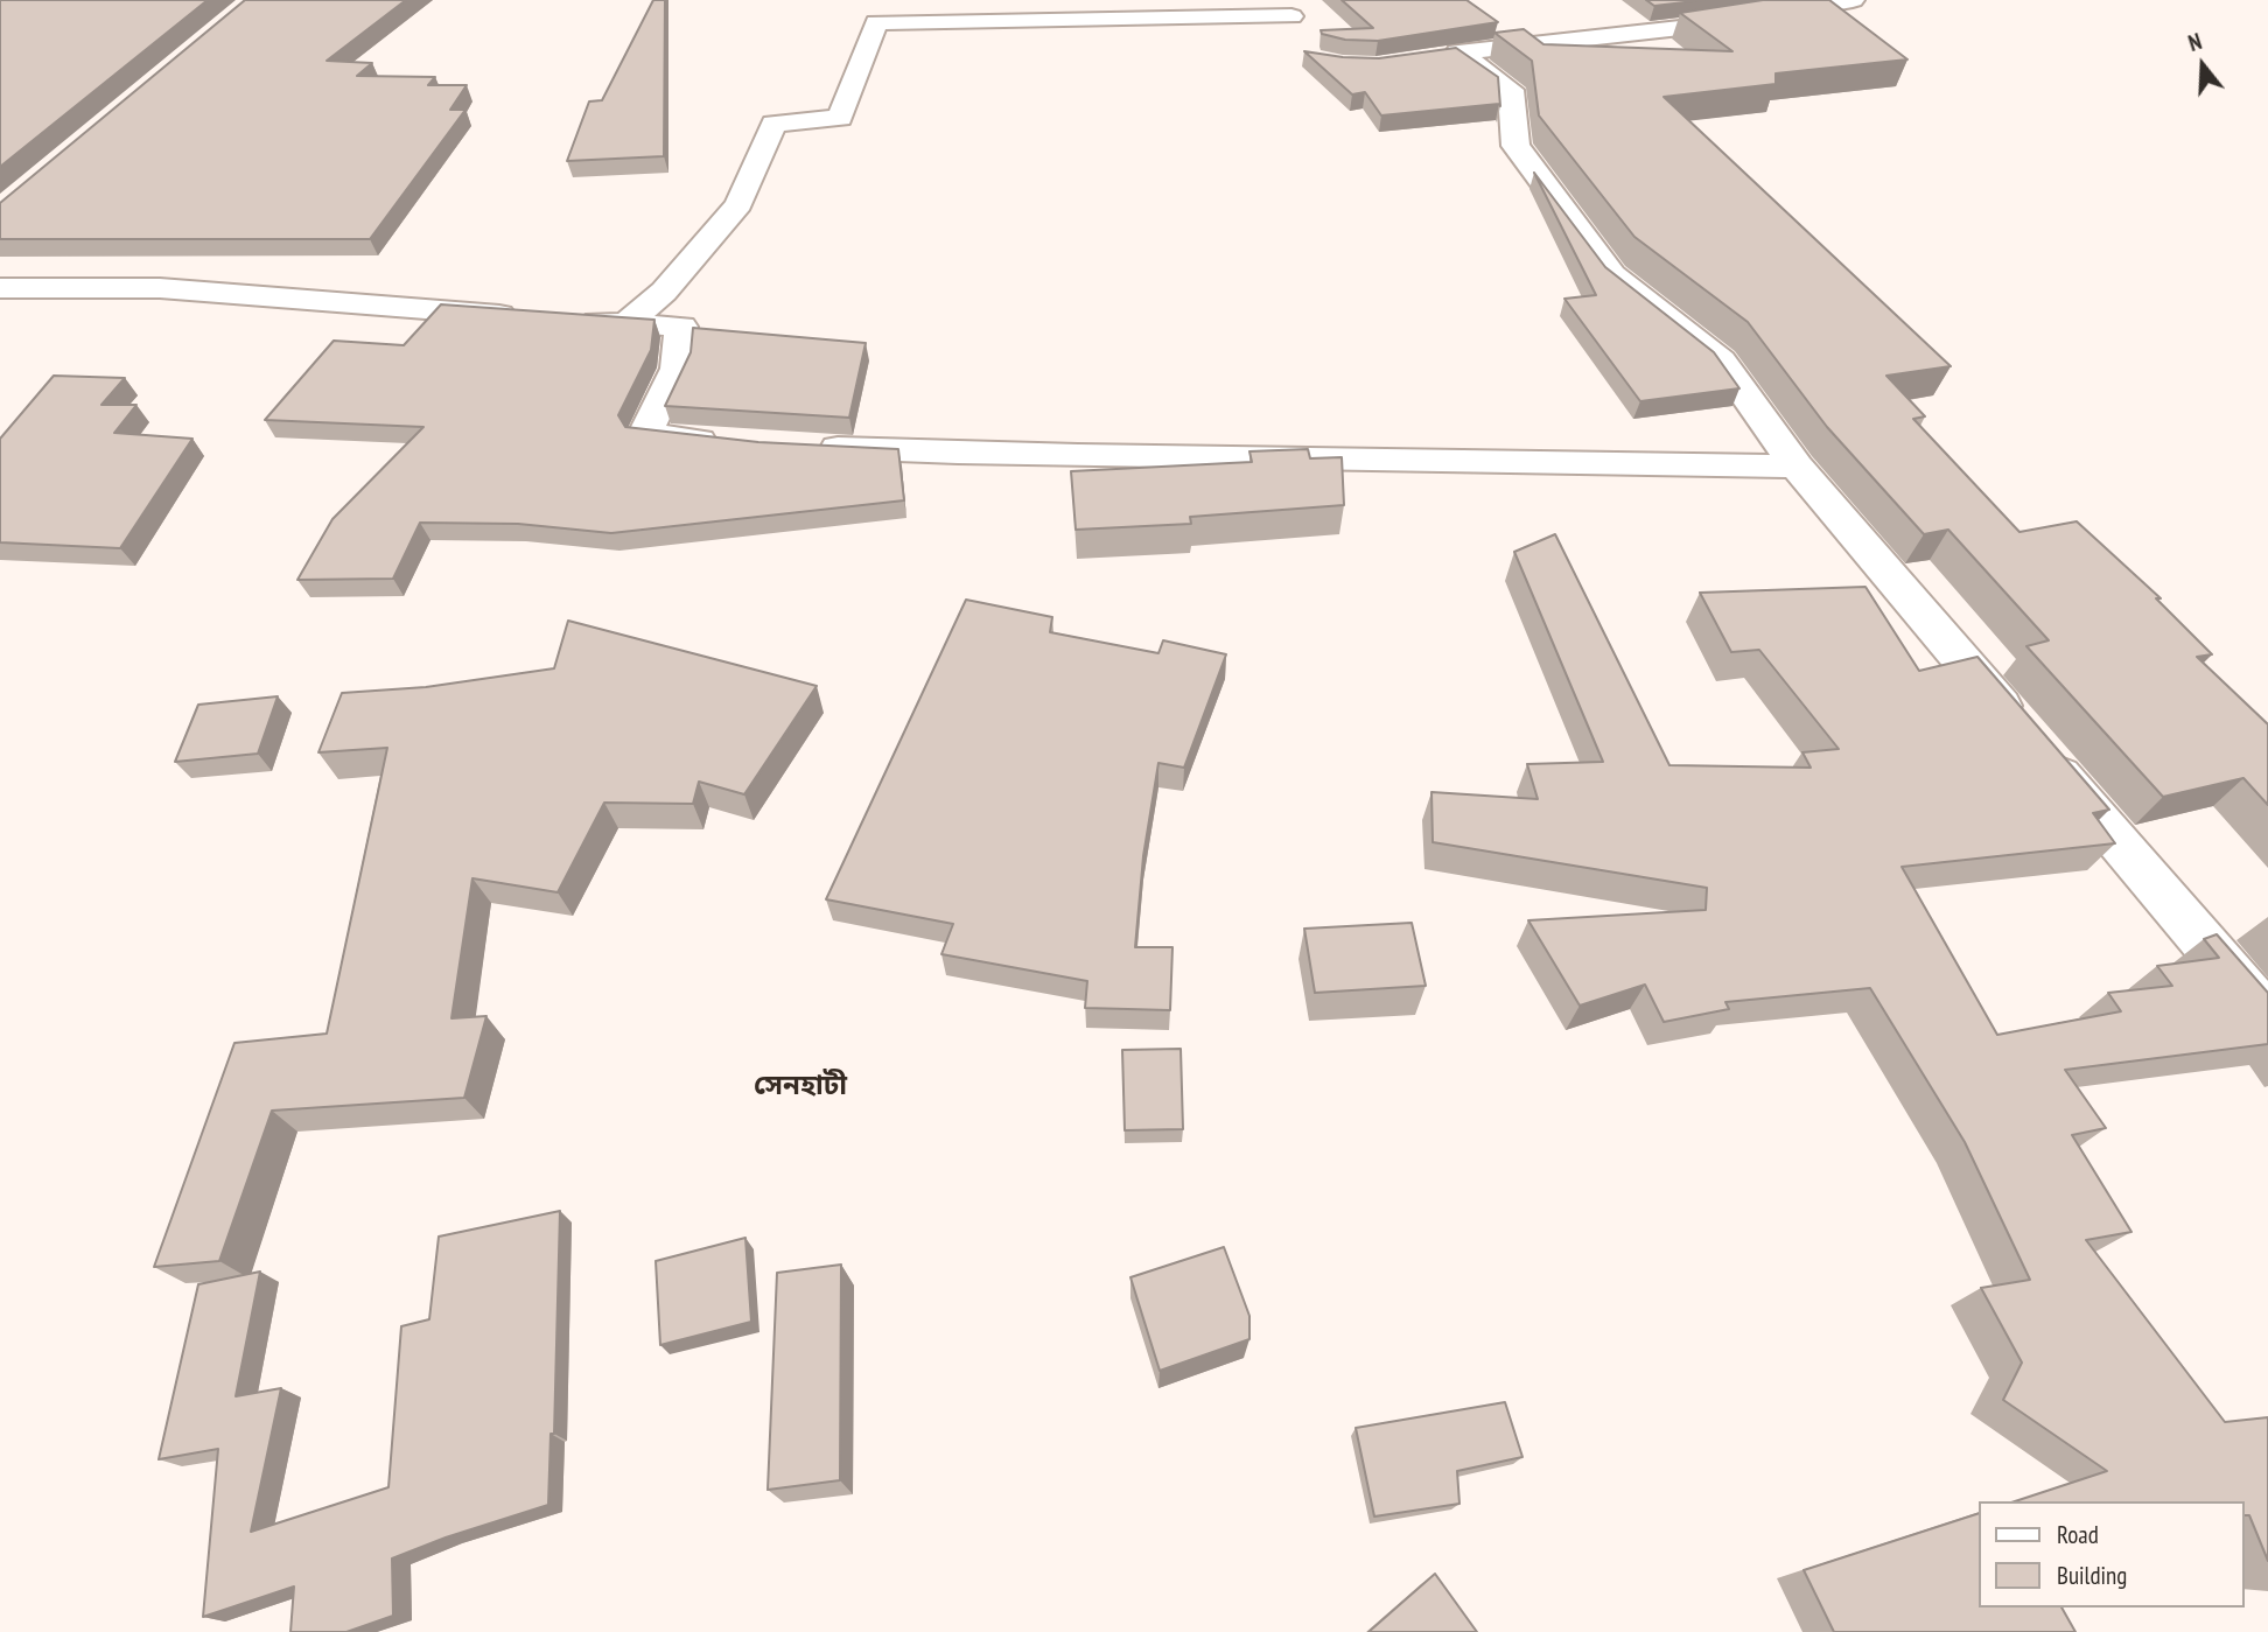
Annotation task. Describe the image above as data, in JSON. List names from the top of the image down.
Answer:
{
  "districts": ["সেনহাটী"],
  "legend": ["Road", "Building"],
  "north": "top"
}
